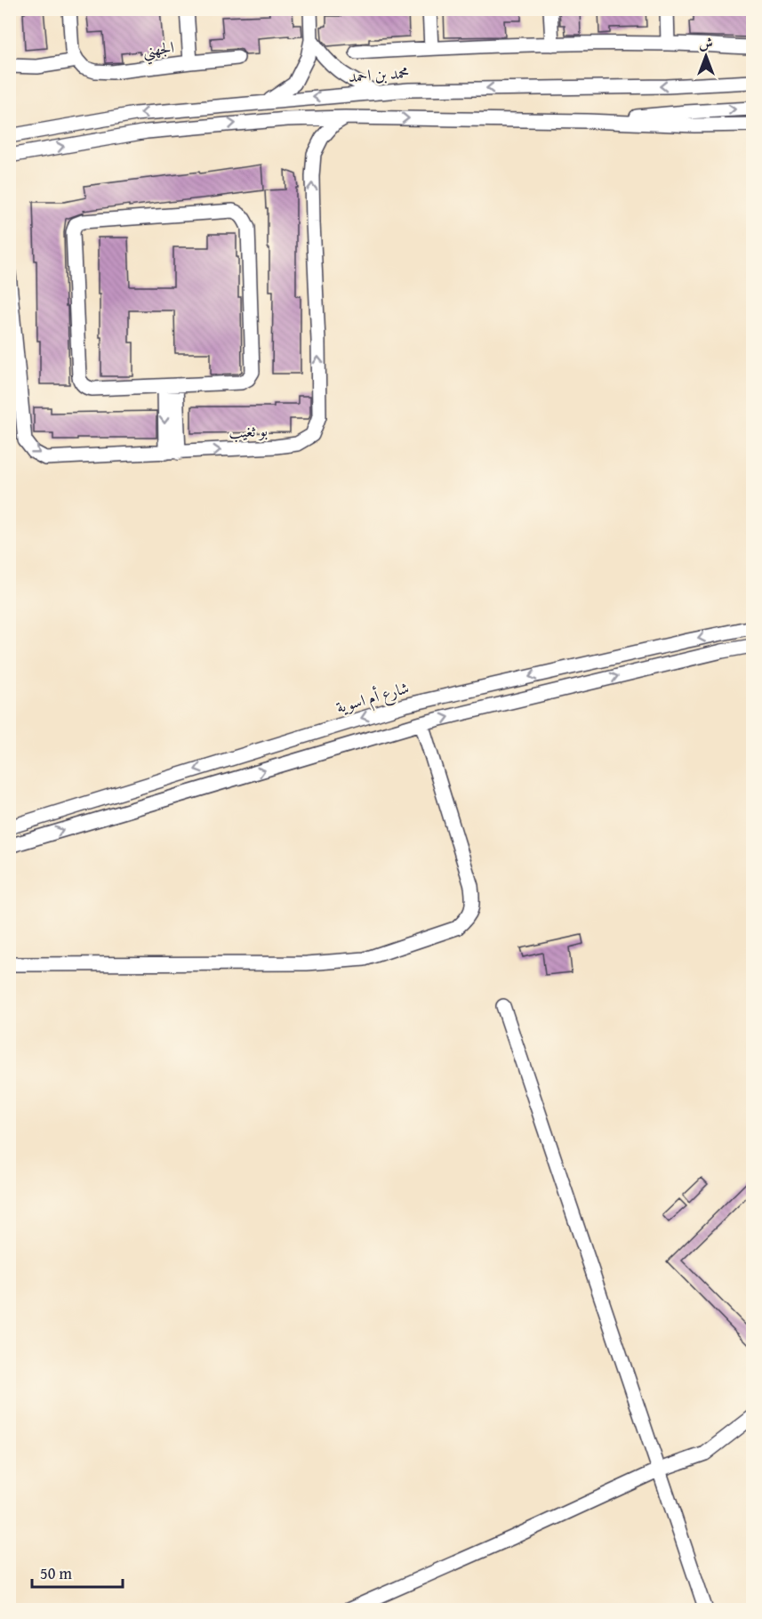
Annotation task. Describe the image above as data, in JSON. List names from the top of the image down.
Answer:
{
  "streets": {
    "street": [
      "الجهني",
      "محمد بن احمد",
      "بو ثغيب",
      "شارع أم اسوية"
    ]
  },
  "scale_bar": "50 m",
  "north": "top"
}
